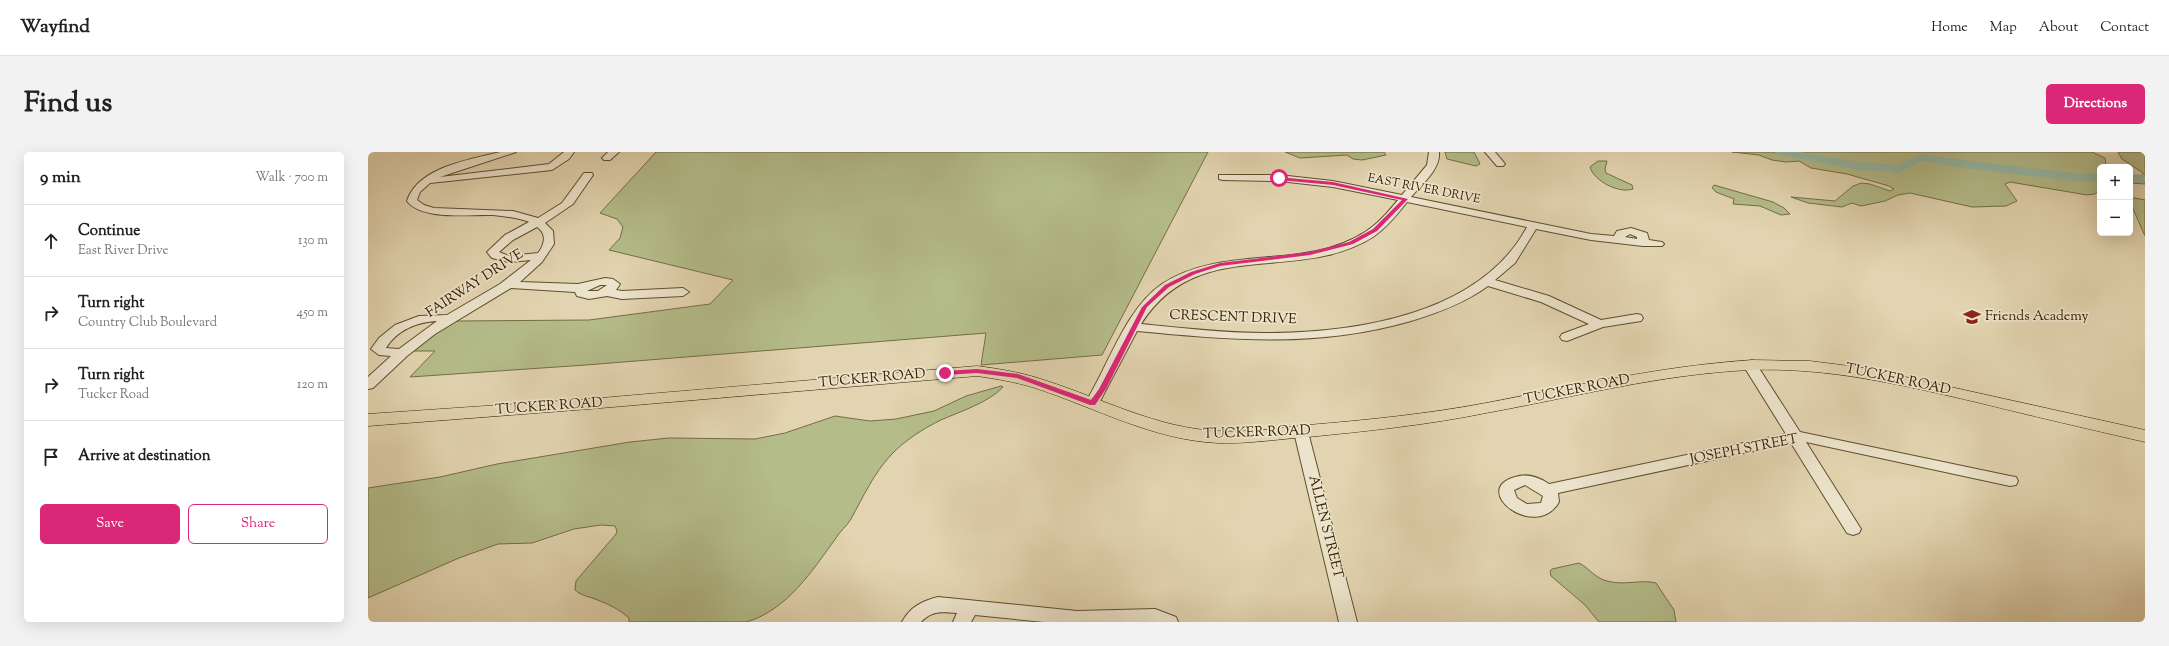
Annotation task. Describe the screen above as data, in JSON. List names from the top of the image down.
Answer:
{
  "streets": {
    "main road": ["TUCKER ROAD"],
    "street": [
      "EAST RIVER DRIVE",
      "FAIRWAY DRIVE",
      "CRESCENT DRIVE",
      "JOSEPH STREET",
      "ALLEN STREET"
    ]
  },
  "crossings": [
    ["EAST RIVER DRIVE", "CRESCENT DRIVE"],
    ["TUCKER ROAD", "ALLEN STREET"]
  ],
  "places": {
    "school or university": ["Friends Academy"]
  },
  "page": {
    "header": "Wayfind",
    "nav": [
      "Home",
      "Map",
      "About",
      "Contact"
    ],
    "title": "Find us",
    "buttons": [
      "Directions",
      ["Save", "Share"]
    ],
    "heading": ["9 min", "Walk · 700 m"],
    "map_buttons": ["+", "−"],
    "list": [
      ["Continue", "East River Drive", "130 m"],
      ["Turn right", "Country Club Boulevard", "450 m"],
      ["Turn right", "Tucker Road", "120 m"],
      "Arrive at destination"
    ]
  }
}
